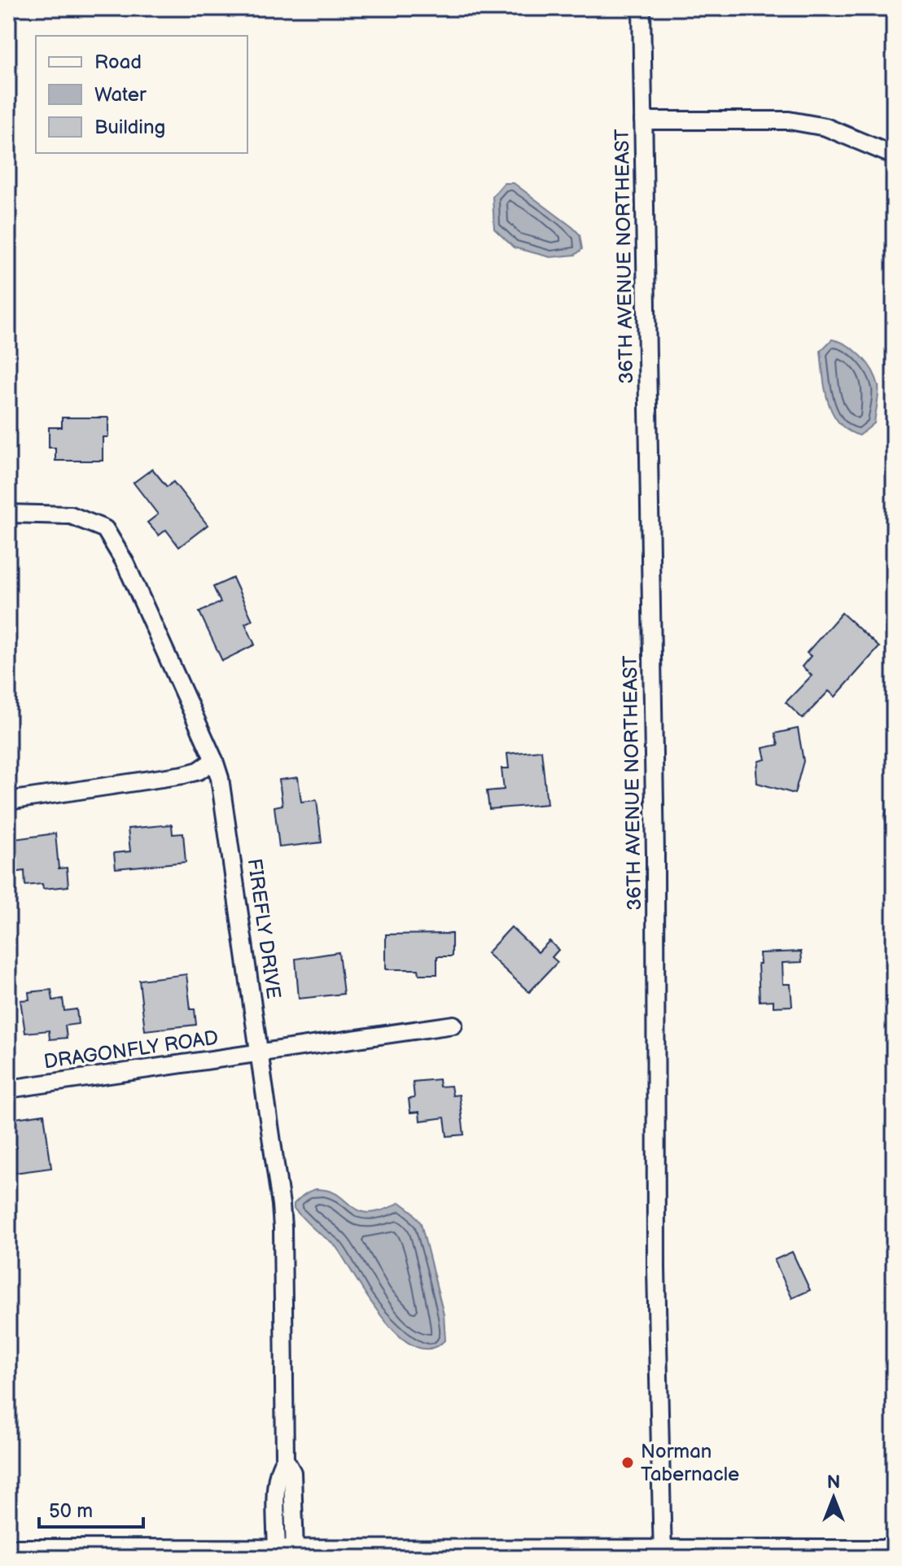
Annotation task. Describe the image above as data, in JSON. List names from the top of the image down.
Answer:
{
  "streets": {
    "street": ["36TH AVENUE NORTHEAST", "FIREFLY DRIVE", "DRAGONFLY ROAD"]
  },
  "crossings": [
    ["FIREFLY DRIVE", "DRAGONFLY ROAD"]
  ],
  "places": ["Norman Tabernacle"],
  "legend": ["Road", "Water", "Building"],
  "scale_bar": "50 m",
  "north": "top"
}
